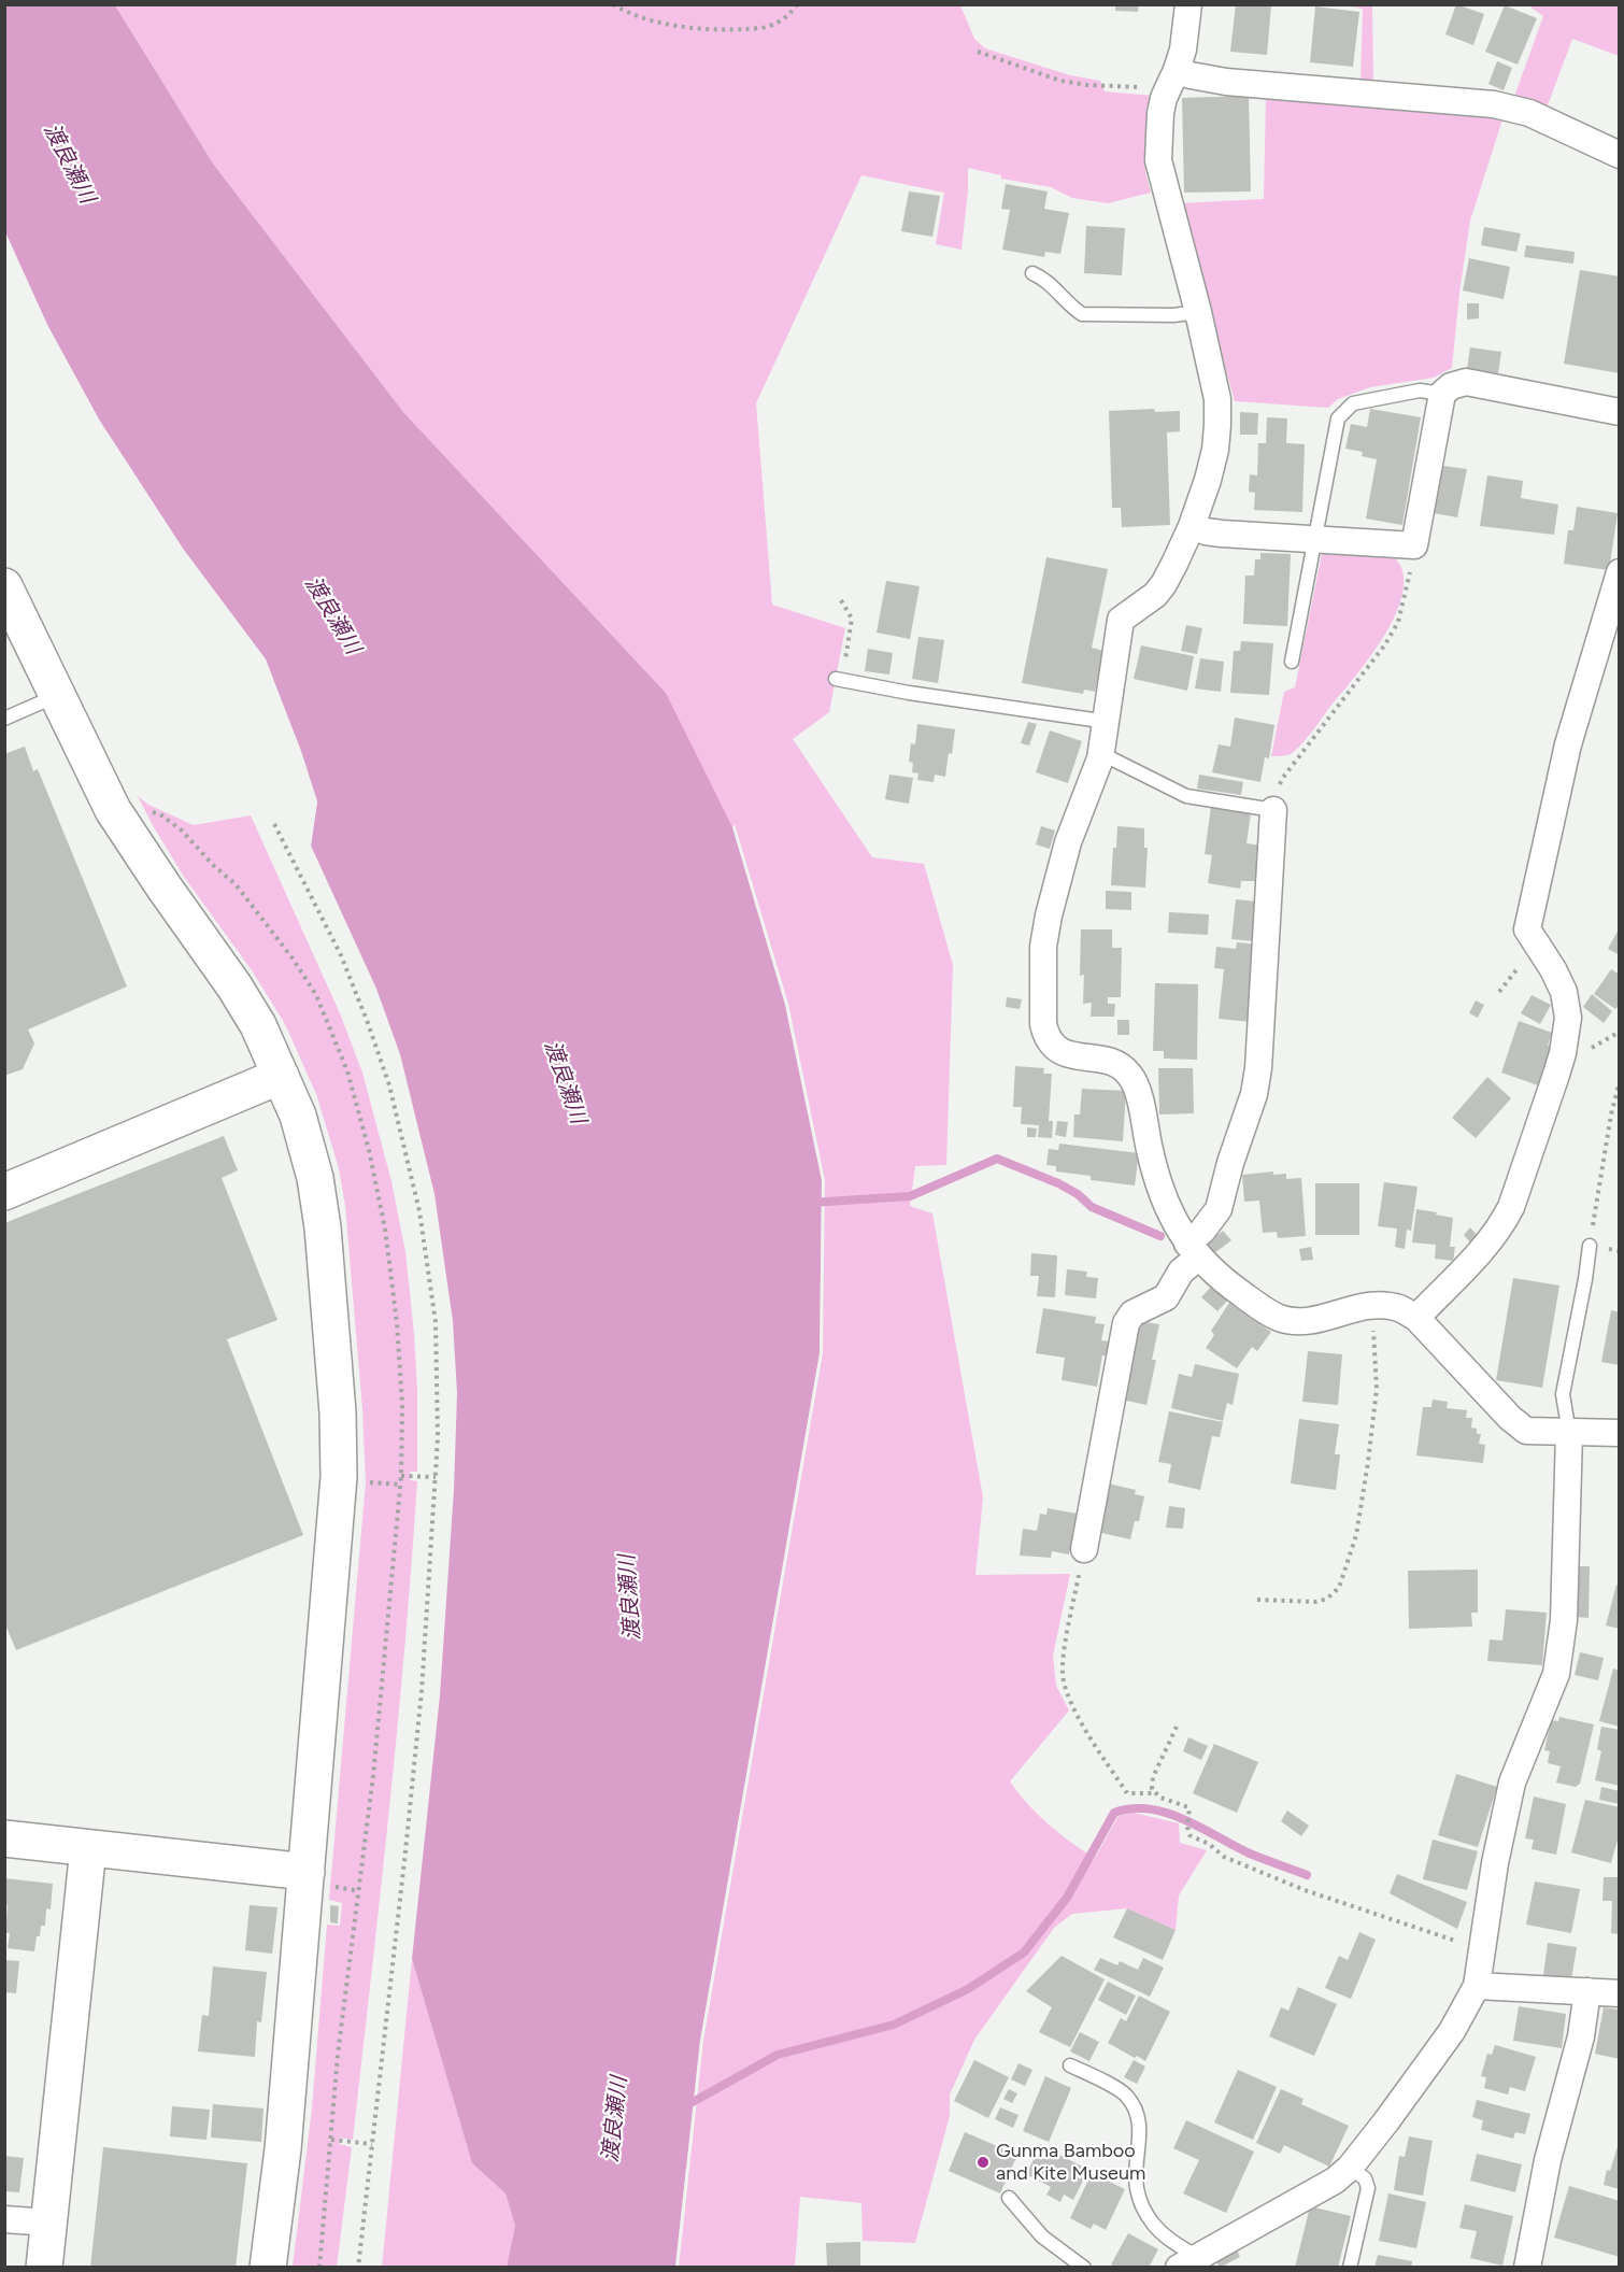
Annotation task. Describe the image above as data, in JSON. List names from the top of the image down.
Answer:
{
  "water": ["渡良瀬川"],
  "places": ["Gunma Bamboo and Kite Museum"]
}
